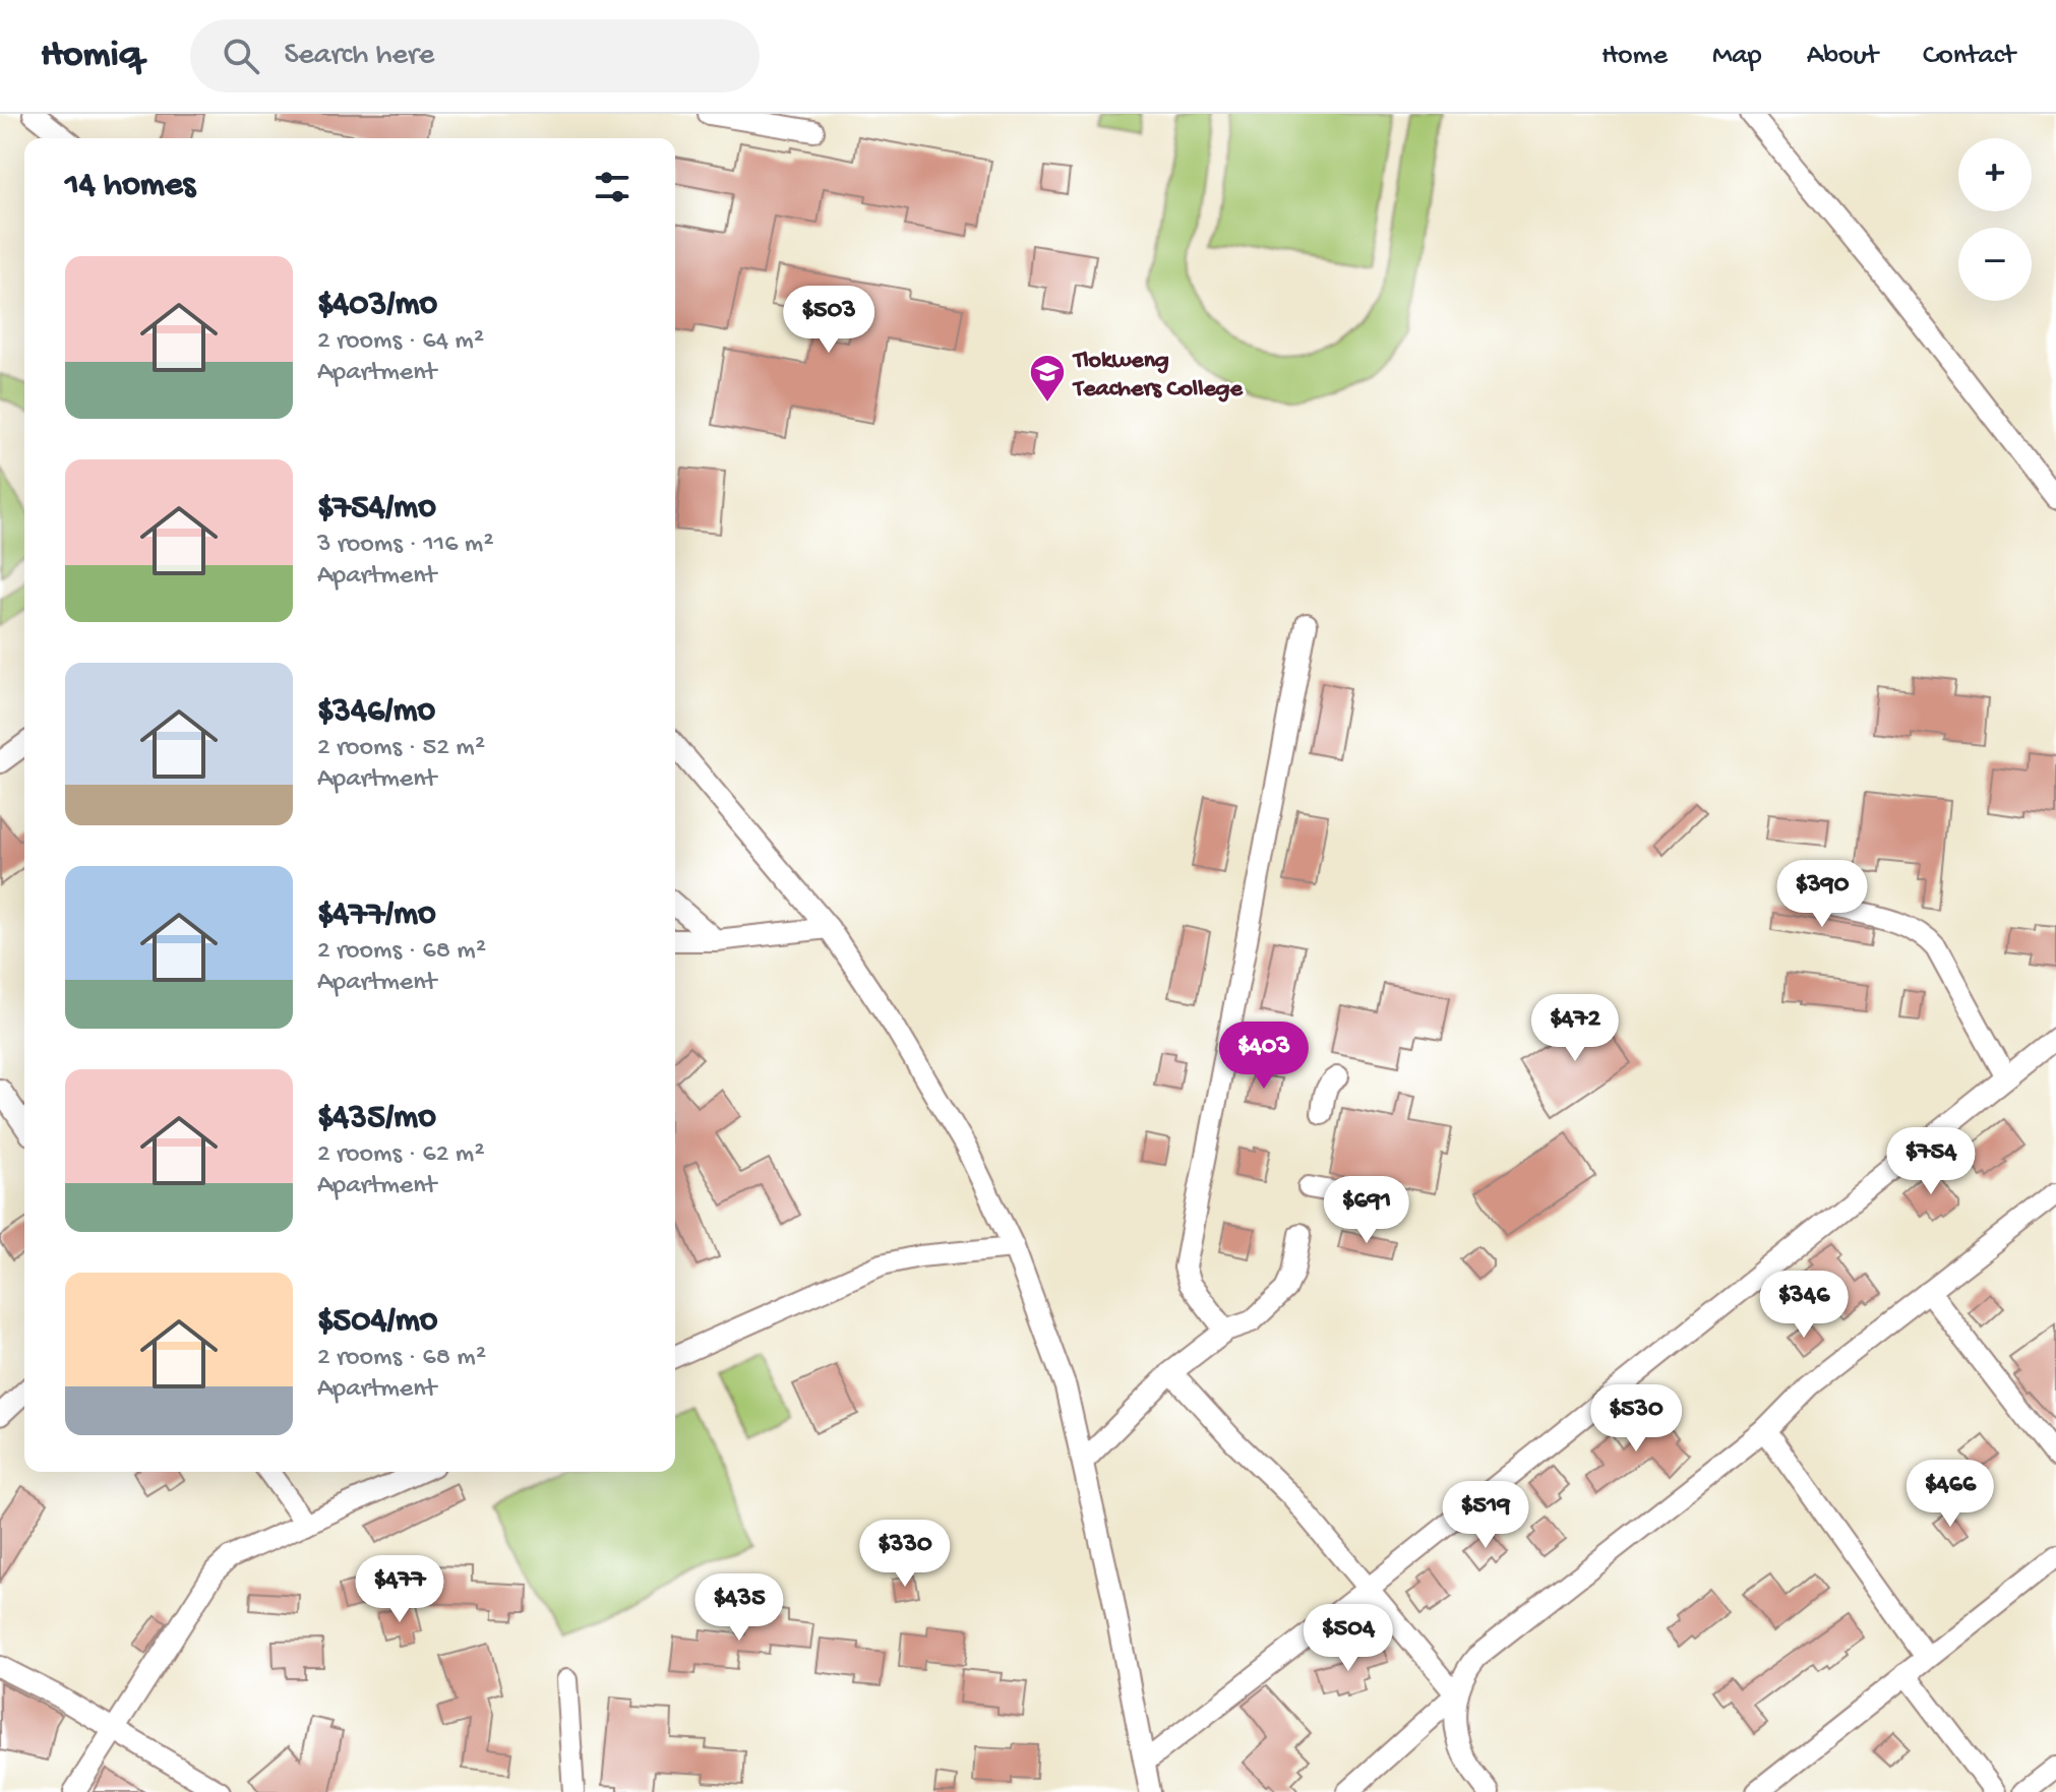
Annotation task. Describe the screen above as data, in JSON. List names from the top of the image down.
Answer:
{
  "places": {
    "school or university": ["Tlokweng Teachers College"]
  },
  "page": {
    "header": "Homiq",
    "search": "Search here",
    "nav": [
      "Home",
      "Map",
      "About",
      "Contact"
    ],
    "map_buttons": ["+", "−"],
    "heading": "14 homes",
    "list": [
      {
        "name": "$403/mo",
        "note": "2 rooms · 64 m² · Apartment"
      },
      {
        "name": "$754/mo",
        "note": "3 rooms · 116 m² · Apartment"
      },
      {
        "name": "$346/mo",
        "note": "2 rooms · 52 m² · Apartment"
      },
      {
        "name": "$477/mo",
        "note": "2 rooms · 68 m² · Apartment"
      },
      {
        "name": "$435/mo",
        "note": "2 rooms · 62 m² · Apartment"
      },
      {
        "name": "$504/mo",
        "note": "2 rooms · 68 m² · Apartment"
      }
    ],
    "price": [
      "$503",
      "$390",
      "$472",
      "$403",
      "$754",
      "$691",
      "$346",
      "$530",
      "$466",
      "$519",
      "$330",
      "$477",
      "$435",
      "$504"
    ]
  }
}
